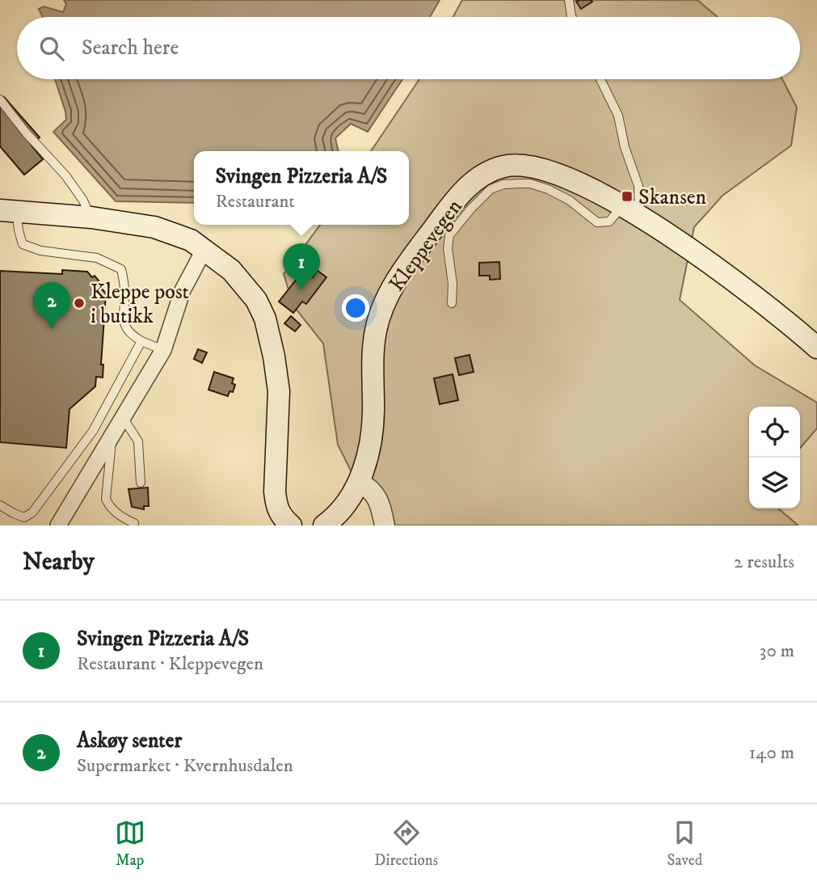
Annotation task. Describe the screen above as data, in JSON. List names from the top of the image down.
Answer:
{
  "streets": {
    "main road": ["Kleppevegen"]
  },
  "places": {
    "transit": ["Skansen"],
    "other": ["Kleppe post i butikk"]
  },
  "page": {
    "search": "Search here",
    "popup": ["Svingen Pizzeria A/S", "Restaurant"],
    "pins": ["1", "2"],
    "heading": ["Nearby", "2 results"],
    "list": [
      {
        "mark": "1",
        "name": "Svingen Pizzeria A/S",
        "note": "Restaurant · Kleppevegen",
        "value": "30 m"
      },
      {
        "mark": "2",
        "name": "Askøy senter",
        "note": "Supermarket · Kvernhusdalen",
        "value": "140 m"
      }
    ],
    "nav": ["Map", "Directions", "Saved"]
  }
}
